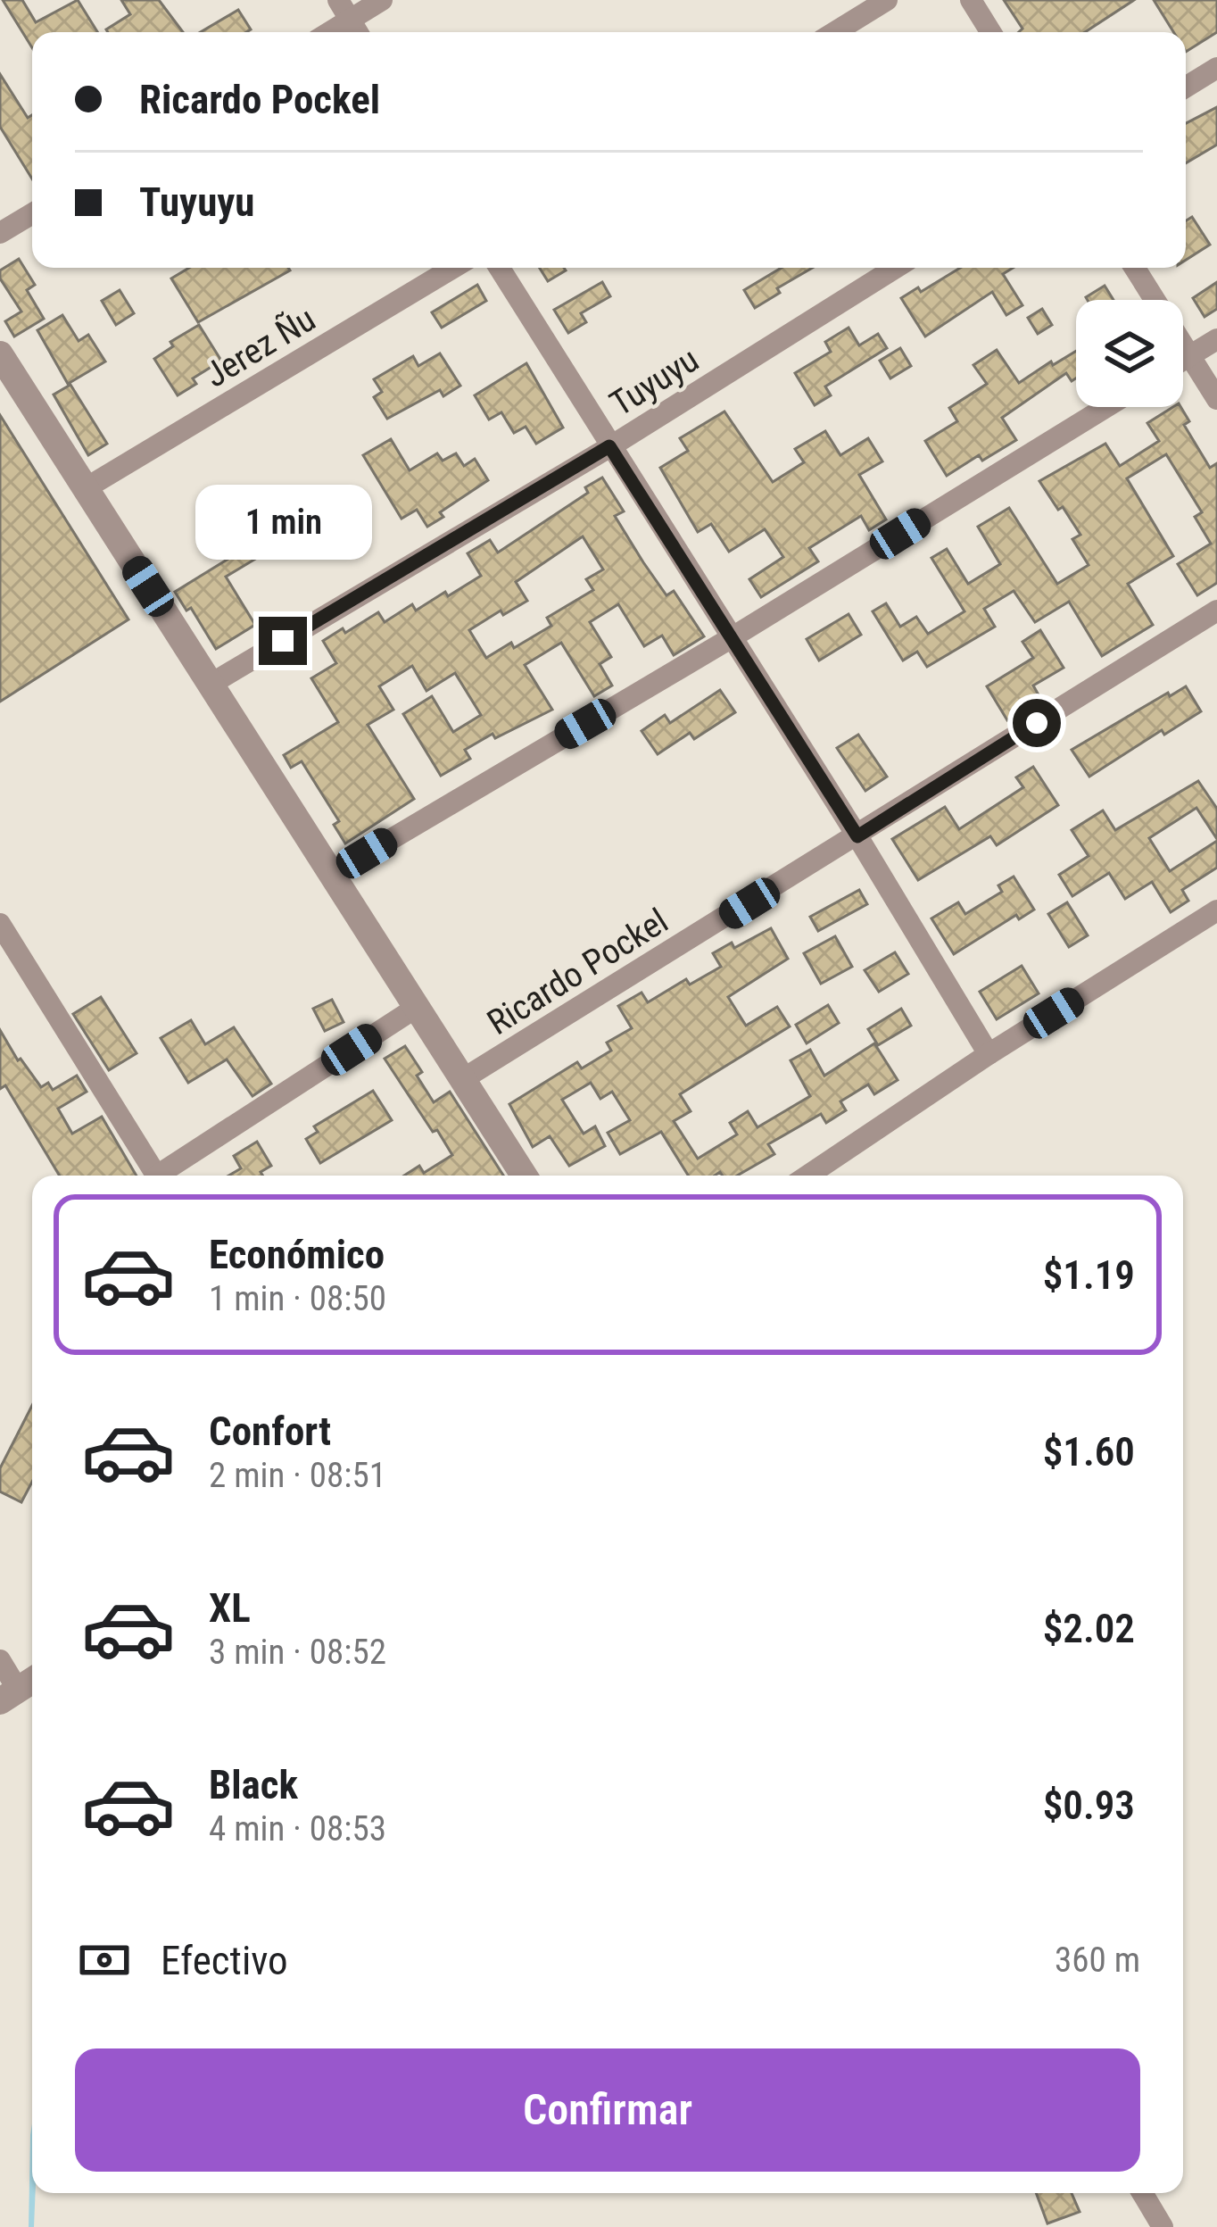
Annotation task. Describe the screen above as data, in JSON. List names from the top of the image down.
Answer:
{
  "streets": {
    "street": ["Jerez Ñu", "Tuyuyu", "Ricardo Pockel"]
  },
  "page": {
    "banner": ["Ricardo Pockel", "Tuyuyu"],
    "bubble": "1 min",
    "list": [
      {
        "name": "Económico",
        "note": "1 min · 08:50",
        "value": "$1.19"
      },
      {
        "name": "Confort",
        "note": "2 min · 08:51",
        "value": "$1.60"
      },
      {
        "name": "XL",
        "note": "3 min · 08:52",
        "value": "$2.02"
      },
      {
        "name": "Black",
        "note": "4 min · 08:53",
        "value": "$0.93"
      }
    ],
    "pay": ["Efectivo", "360 m"],
    "buttons": "Confirmar"
  }
}
